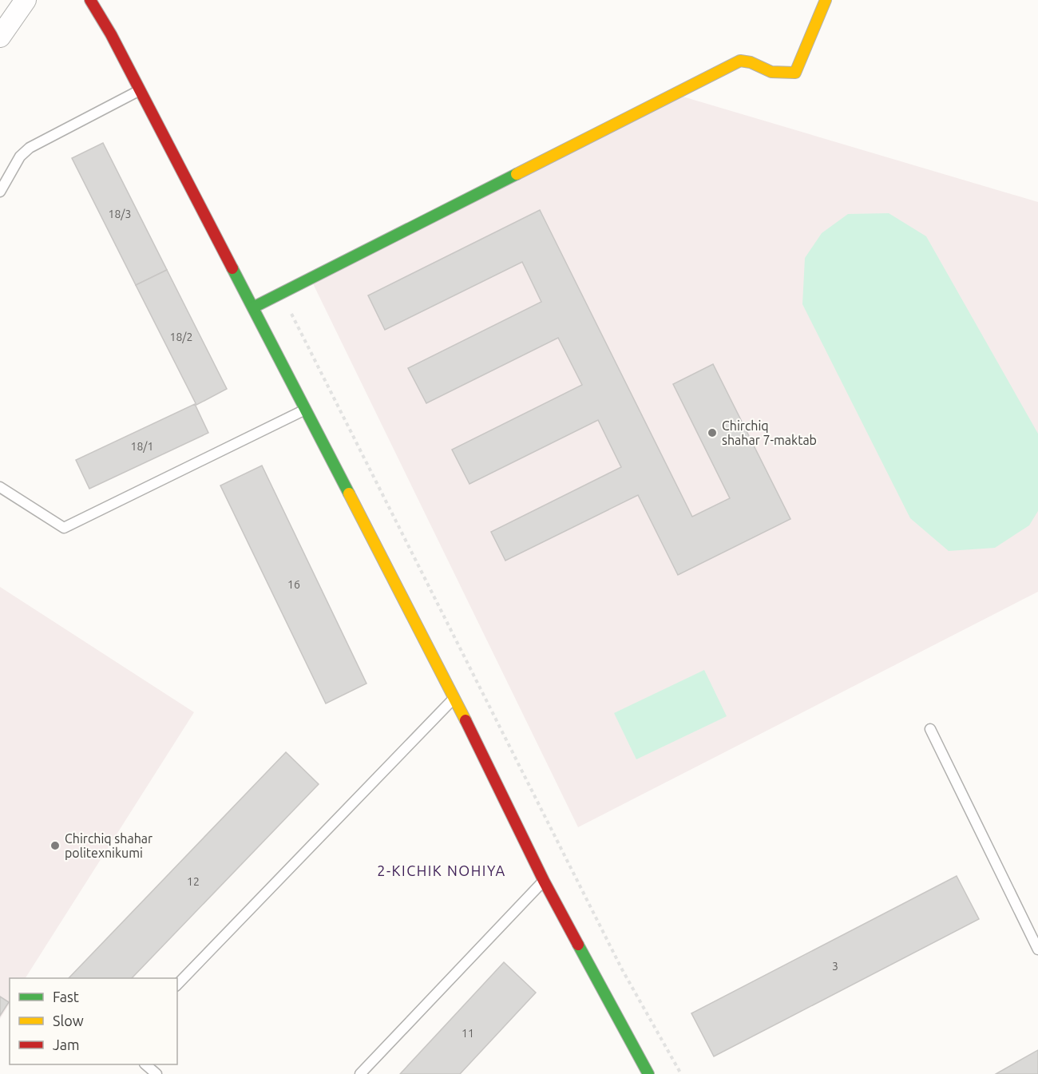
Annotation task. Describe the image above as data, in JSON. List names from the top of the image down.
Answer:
{
  "districts": ["2-KICHIK NOHIYA"],
  "places": ["Chirchiq shahar 7-maktab", "Chirchiq shahar politexnikumi"],
  "house_numbers": [
    "18/3",
    "18/2",
    "18/1",
    "16",
    "12",
    "3",
    "11"
  ],
  "legend": ["Fast", "Slow", "Jam"]
}
